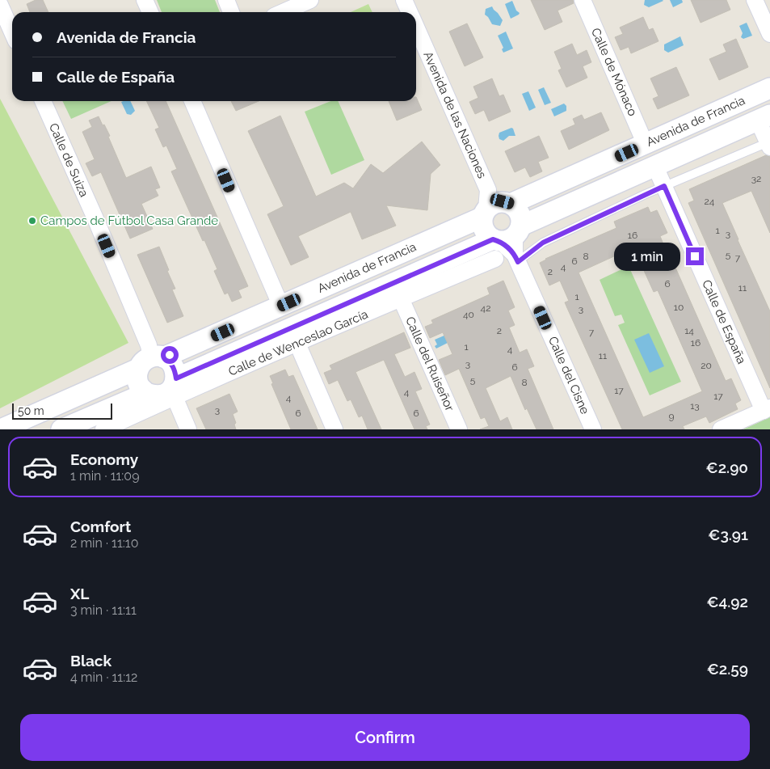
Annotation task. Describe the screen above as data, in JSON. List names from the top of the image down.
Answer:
{
  "streets": {
    "street": [
      "Calle de Mónaco",
      "Avenida de las Naciones",
      "Avenida de Francia",
      "Calle de Suiza",
      "Calle de España",
      "Calle de Wenceslao García",
      "Calle del Ruiseñor",
      "Calle del Cisne"
    ]
  },
  "crossings": [
    ["Calle de Mónaco", "Avenida de Francia"],
    ["Avenida de las Naciones", "Avenida de Francia"],
    ["Avenida de Francia", "Calle de Suiza"],
    ["Avenida de Francia", "Calle de España"],
    ["Avenida de Francia", "Calle de Wenceslao García"],
    ["Avenida de Francia", "Calle del Cisne"],
    ["Calle de Suiza", "Calle de Wenceslao García"],
    ["Calle de Wenceslao García", "Calle del Ruiseñor"],
    ["Calle de Wenceslao García", "Calle del Cisne"]
  ],
  "places": ["Campos de Fútbol Casa Grande"],
  "house_numbers": [
    "32",
    "24",
    "1",
    "3",
    "16",
    "5",
    "8",
    "7",
    "6",
    "4",
    "2",
    "6",
    "11",
    "1",
    "10",
    "42",
    "3",
    "40",
    "2",
    "14",
    "7",
    "16",
    "1",
    "4",
    "11",
    "3",
    "20",
    "6",
    "5",
    "8",
    "17",
    "4",
    "17",
    "4",
    "13",
    "3",
    "6",
    "6",
    "9"
  ],
  "scale_bar": "50 m",
  "page": {
    "banner": ["Avenida de Francia", "Calle de España"],
    "bubble": "1 min",
    "scale": "50 m",
    "list": [
      {
        "name": "Economy",
        "note": "1 min · 11:09",
        "value": "€2.90"
      },
      {
        "name": "Comfort",
        "note": "2 min · 11:10",
        "value": "€3.91"
      },
      {
        "name": "XL",
        "note": "3 min · 11:11",
        "value": "€4.92"
      },
      {
        "name": "Black",
        "note": "4 min · 11:12",
        "value": "€2.59"
      }
    ],
    "buttons": "Confirm"
  }
}
